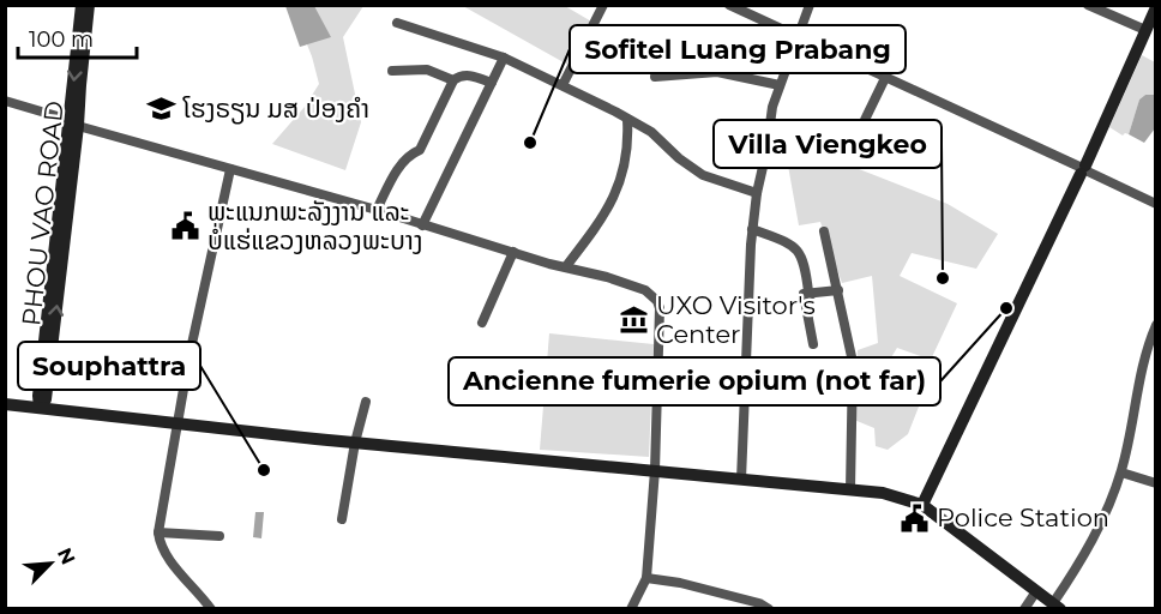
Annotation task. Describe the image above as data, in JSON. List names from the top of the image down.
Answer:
{
  "streets": {
    "street": ["PHOU VAO ROAD"]
  },
  "places": {
    "school or university": ["ໂຮງຣຽນ ມສ ປ່ອງຄຳ"],
    "other": [
      "Sofitel Luang Prabang",
      "Villa Viengkeo",
      "Ancienne fumerie opium (not far)",
      "Souphattra"
    ],
    "public building": ["ພະແນກພະລັງງານ ແລະ ບໍ່ແຮ່ແຂວງຫລວງພະບາງ", "Police Station"],
    "museum": ["UXO Visitor's Center"]
  },
  "scale_bar": "100 m",
  "north": "top right"
}
